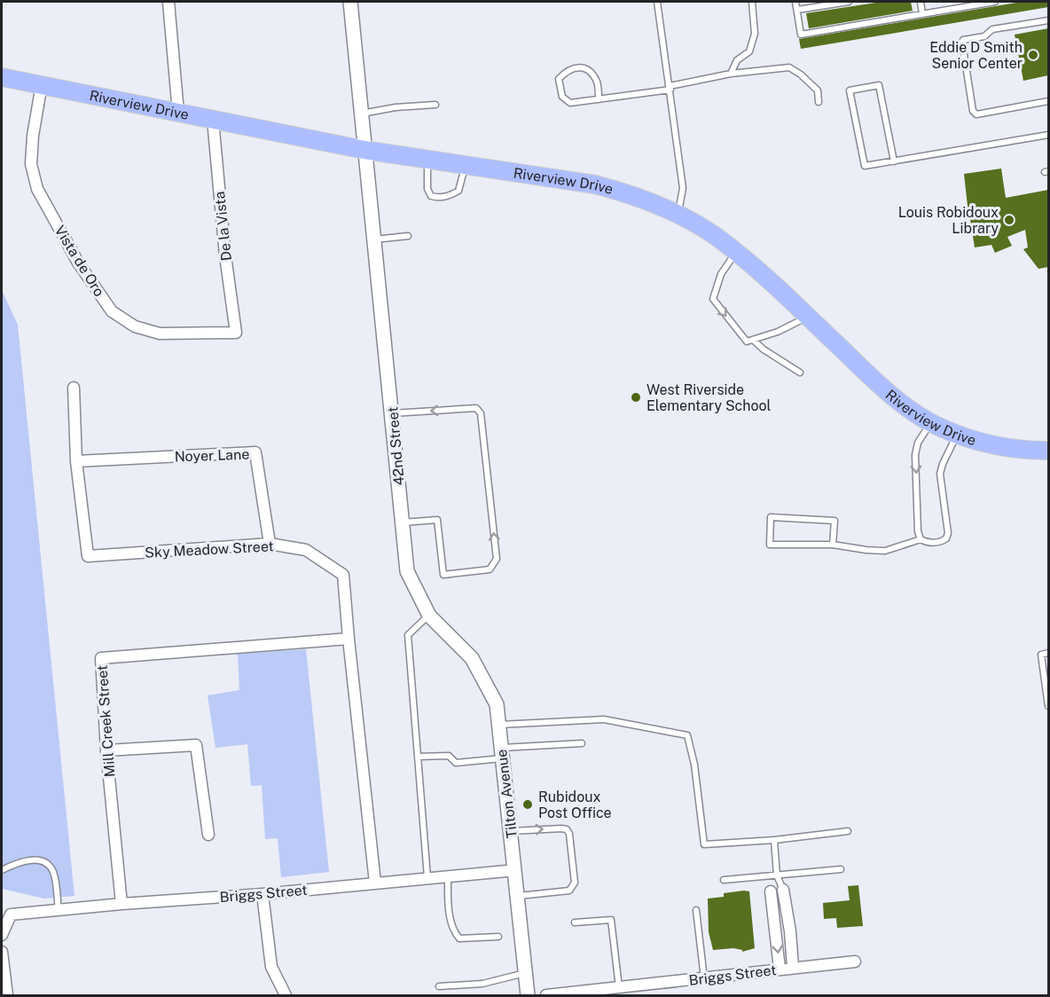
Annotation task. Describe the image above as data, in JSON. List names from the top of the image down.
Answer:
{
  "streets": {
    "main road": ["Riverview Drive"],
    "street": [
      "De la Vista",
      "Vista de Oro",
      "42nd Street",
      "Noyer Lane",
      "Sky Meadow Street",
      "Mill Creek Street",
      "Tilton Avenue",
      "Briggs Street"
    ]
  },
  "crossings": [
    ["Riverview Drive", "De la Vista"],
    ["Riverview Drive", "Vista de Oro"],
    ["Riverview Drive", "42nd Street"],
    ["De la Vista", "Vista de Oro"],
    ["42nd Street", "Tilton Avenue"],
    ["Noyer Lane", "Sky Meadow Street"],
    ["Sky Meadow Street", "Mill Creek Street"],
    ["Sky Meadow Street", "Briggs Street"],
    ["Mill Creek Street", "Briggs Street"],
    ["Tilton Avenue", "Briggs Street"]
  ],
  "places": [
    "Eddie D Smith Senior Center",
    "Louis Robidoux Library",
    "West Riverside Elementary School",
    "Rubidoux Post Office"
  ]
}
